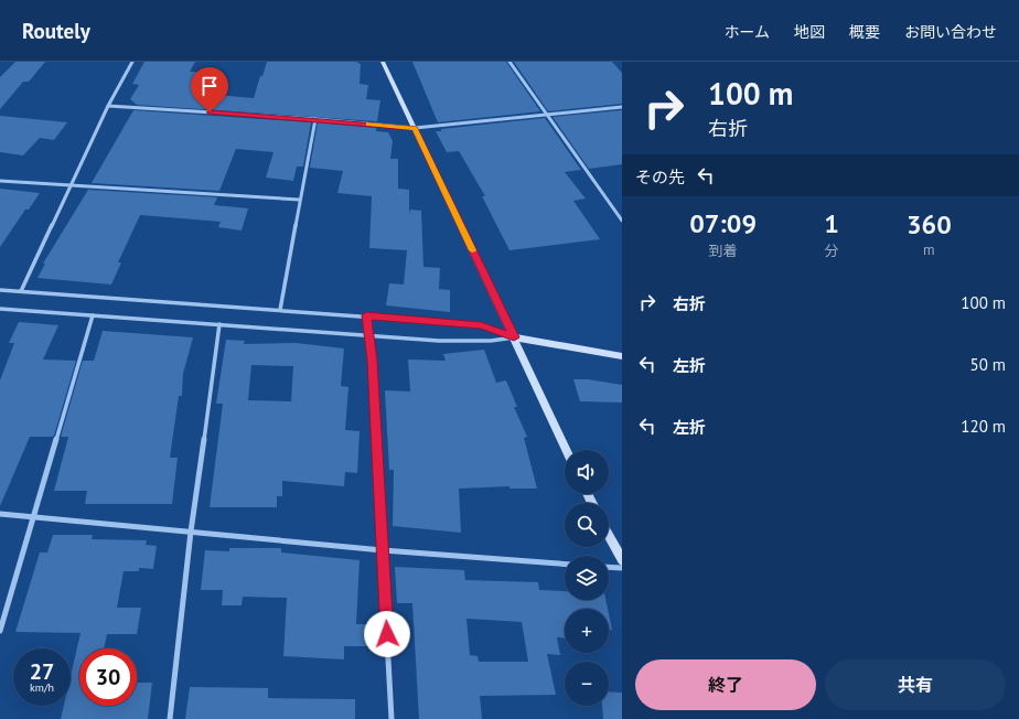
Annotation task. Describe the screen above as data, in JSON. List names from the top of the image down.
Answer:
{
  "page": {
    "header": "Routely",
    "nav": [
      "ホーム",
      "地図",
      "概要",
      "お問い合わせ"
    ],
    "turn": ["100 m", "右折"],
    "then": "その先",
    "eta": [
      "07:09",
      "到着",
      "1",
      "分",
      "360",
      "m"
    ],
    "list": [
      {
        "name": "右折",
        "value": "100 m"
      },
      {
        "name": "左折",
        "value": "50 m"
      },
      {
        "name": "左折",
        "value": "120 m"
      }
    ],
    "map_buttons": ["+", "−"],
    "speed": "27 km/h",
    "limit": "30",
    "buttons": ["終了", "共有"]
  }
}
